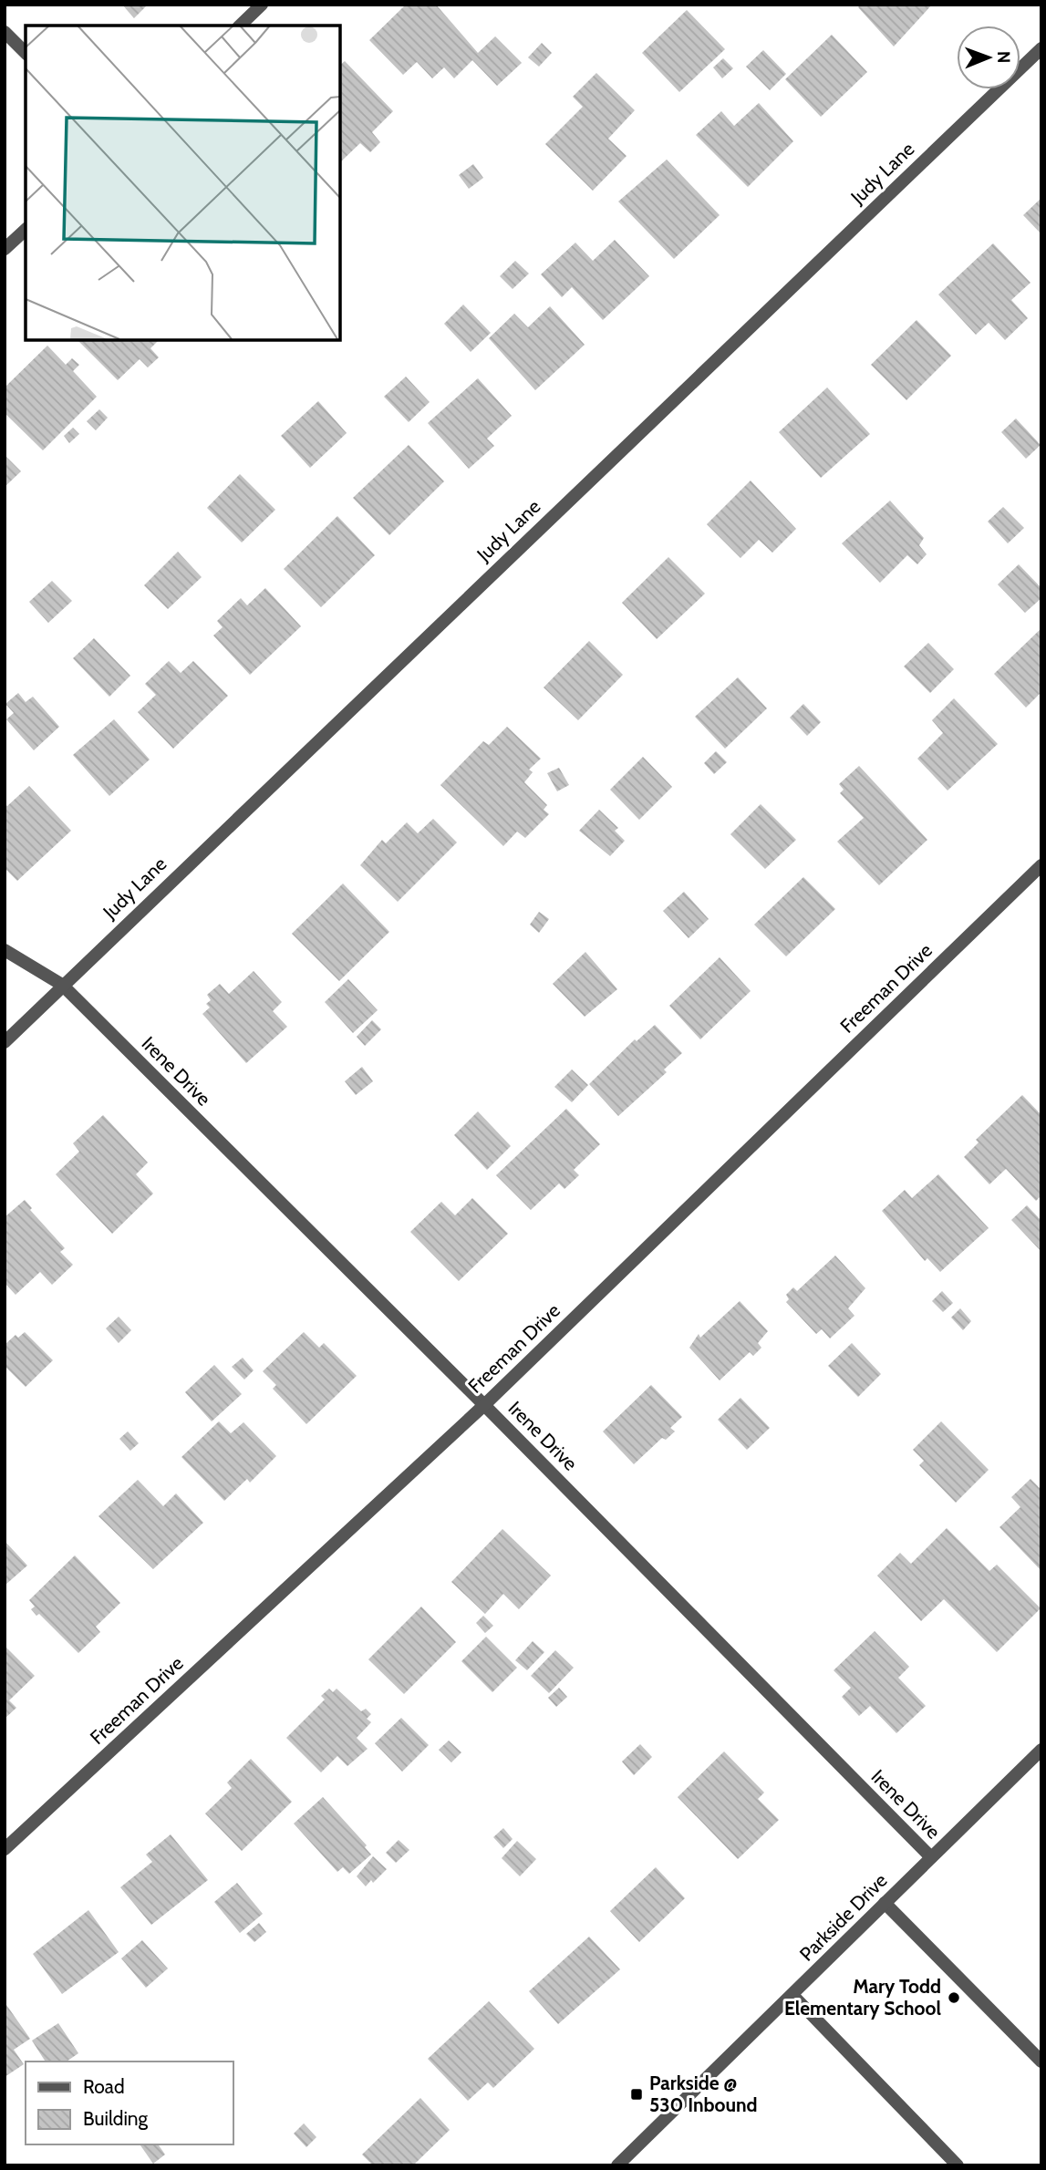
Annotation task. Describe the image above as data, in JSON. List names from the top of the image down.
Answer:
{
  "streets": {
    "street": [
      "Judy Lane",
      "Freeman Drive",
      "Irene Drive",
      "Parkside Drive"
    ]
  },
  "crossings": [
    ["Judy Lane", "Irene Drive"],
    ["Freeman Drive", "Irene Drive"],
    ["Irene Drive", "Parkside Drive"]
  ],
  "places": {
    "other": ["Mary Todd Elementary School"],
    "transit": ["Parkside @ 530 Inbound"]
  },
  "legend": ["Road", "Building"],
  "north": "right"
}
